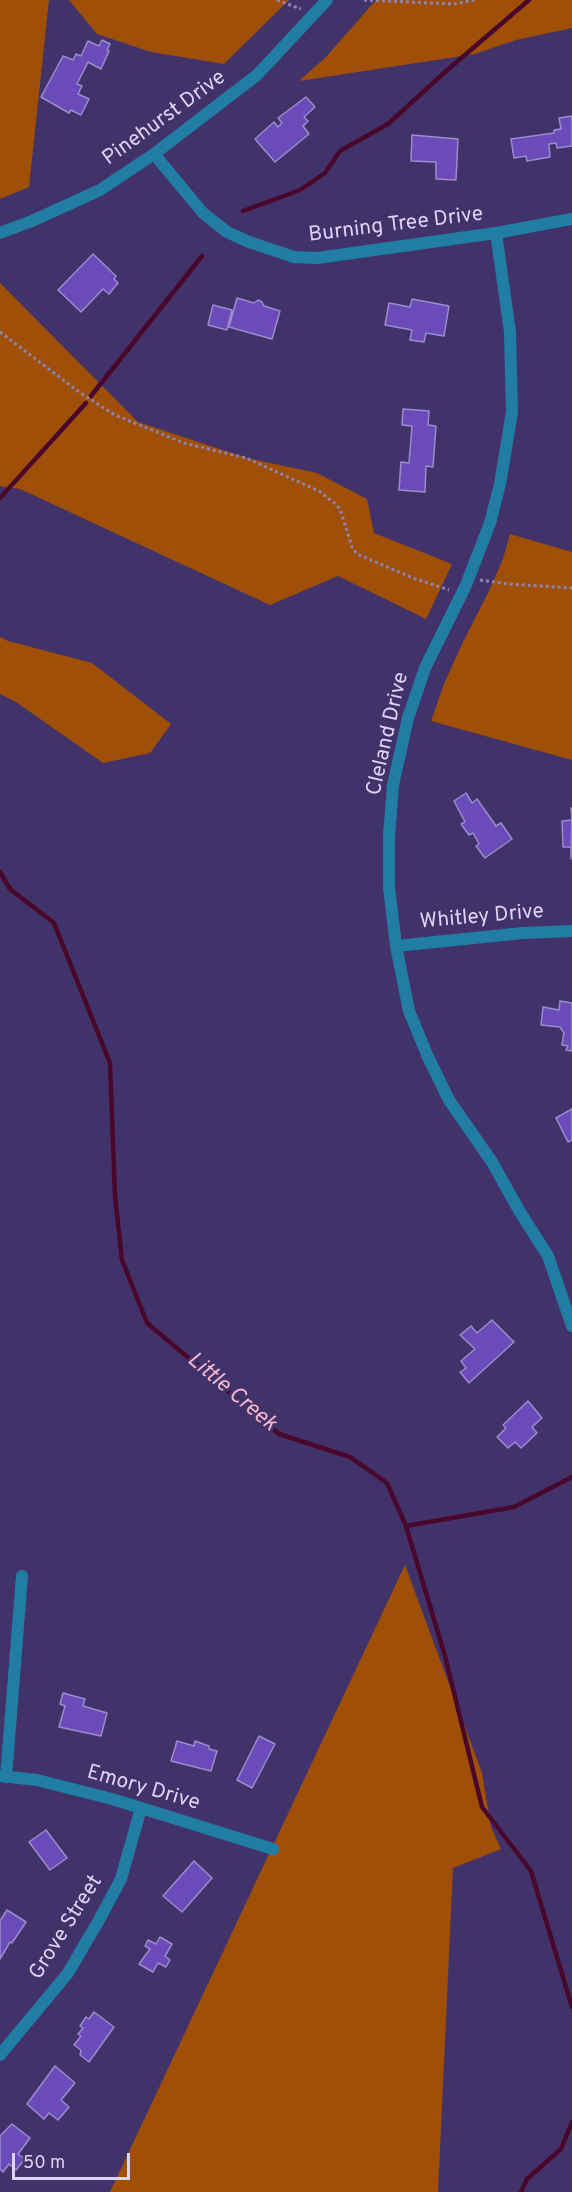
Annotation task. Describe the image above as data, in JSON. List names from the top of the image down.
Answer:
{
  "streets": {
    "street": [
      "Pinehurst Drive",
      "Burning Tree Drive",
      "Cleland Drive",
      "Whitley Drive",
      "Emory Drive",
      "Grove Street"
    ]
  },
  "crossings": [
    ["Pinehurst Drive", "Burning Tree Drive"],
    ["Burning Tree Drive", "Cleland Drive"],
    ["Cleland Drive", "Whitley Drive"],
    ["Emory Drive", "Grove Street"]
  ],
  "water": ["Little Creek"],
  "scale_bar": "50 m"
}
